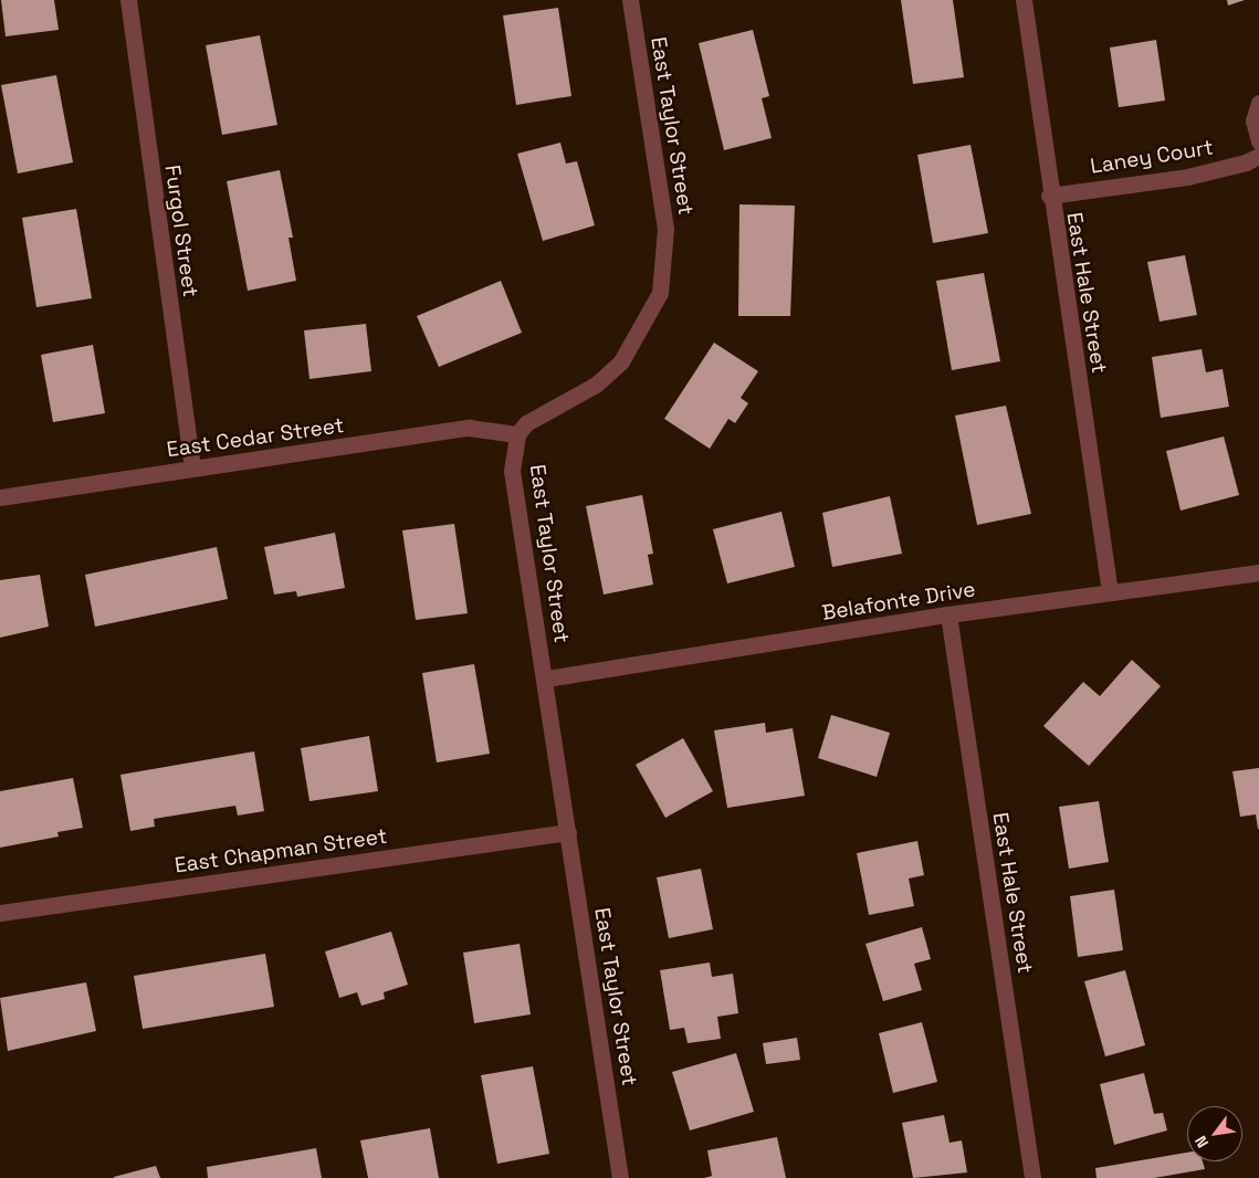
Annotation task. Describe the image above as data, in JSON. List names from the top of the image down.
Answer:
{
  "streets": {
    "street": [
      "East Taylor Street",
      "Laney Court",
      "Furgol Street",
      "East Hale Street",
      "East Cedar Street",
      "Belafonte Drive",
      "East Chapman Street"
    ]
  },
  "crossings": [
    ["East Taylor Street", "East Cedar Street"],
    ["East Taylor Street", "Belafonte Drive"],
    ["East Taylor Street", "East Chapman Street"],
    ["Laney Court", "East Hale Street"],
    ["Furgol Street", "East Cedar Street"],
    ["East Hale Street", "Belafonte Drive"]
  ],
  "north": "bottom left"
}
